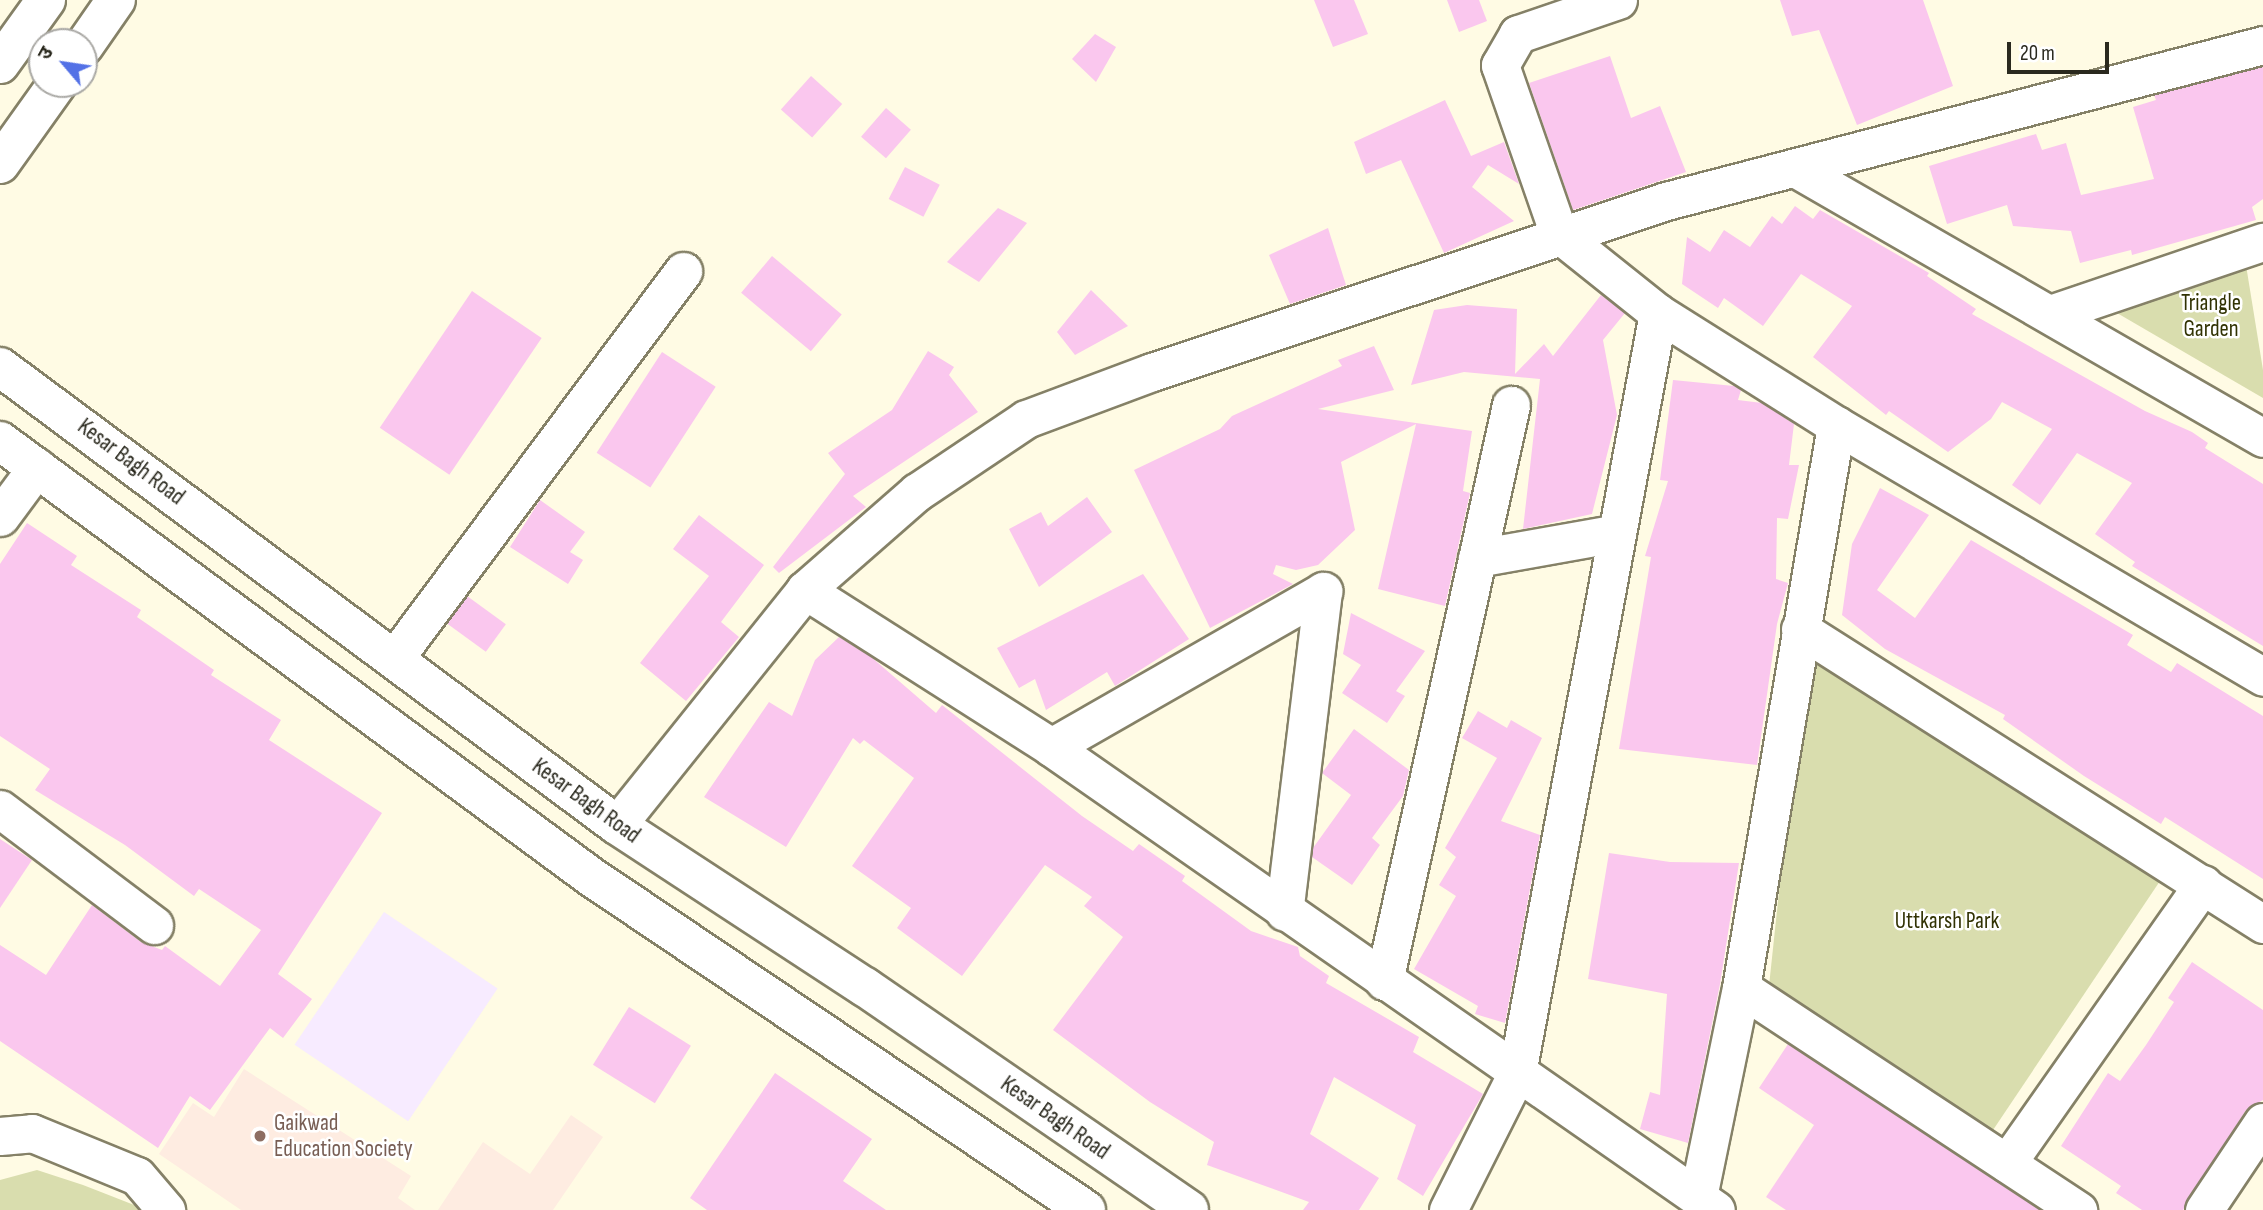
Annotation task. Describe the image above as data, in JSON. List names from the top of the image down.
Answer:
{
  "streets": {
    "main road": ["Kesar Bagh Road"]
  },
  "parks": ["Triangle Garden", "Uttkarsh Park"],
  "places": ["Gaikwad Education Society"],
  "scale_bar": "20 m",
  "north": "top left"
}
